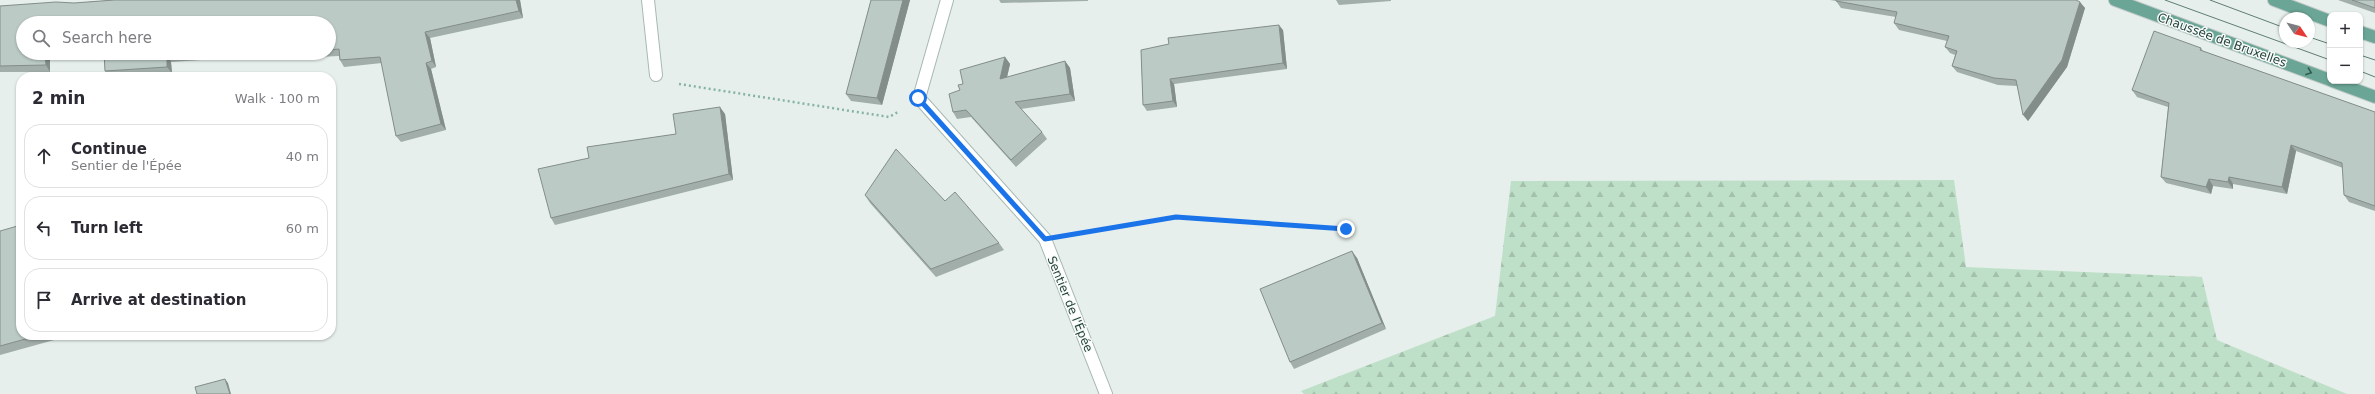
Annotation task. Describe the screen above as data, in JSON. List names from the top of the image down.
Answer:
{
  "streets": {
    "main road": ["Chaussée de Bruxelles"],
    "street": ["Sentier de l'Épée"]
  },
  "one_way": ["Chaussée de Bruxelles"],
  "north": "bottom right",
  "page": {
    "map_buttons": ["+", "−"],
    "search": "Search here",
    "heading": ["2 min", "Walk · 100 m"],
    "list": [
      ["Continue", "Sentier de l'Épée", "40 m"],
      ["Turn left", "60 m"],
      "Arrive at destination"
    ]
  }
}
